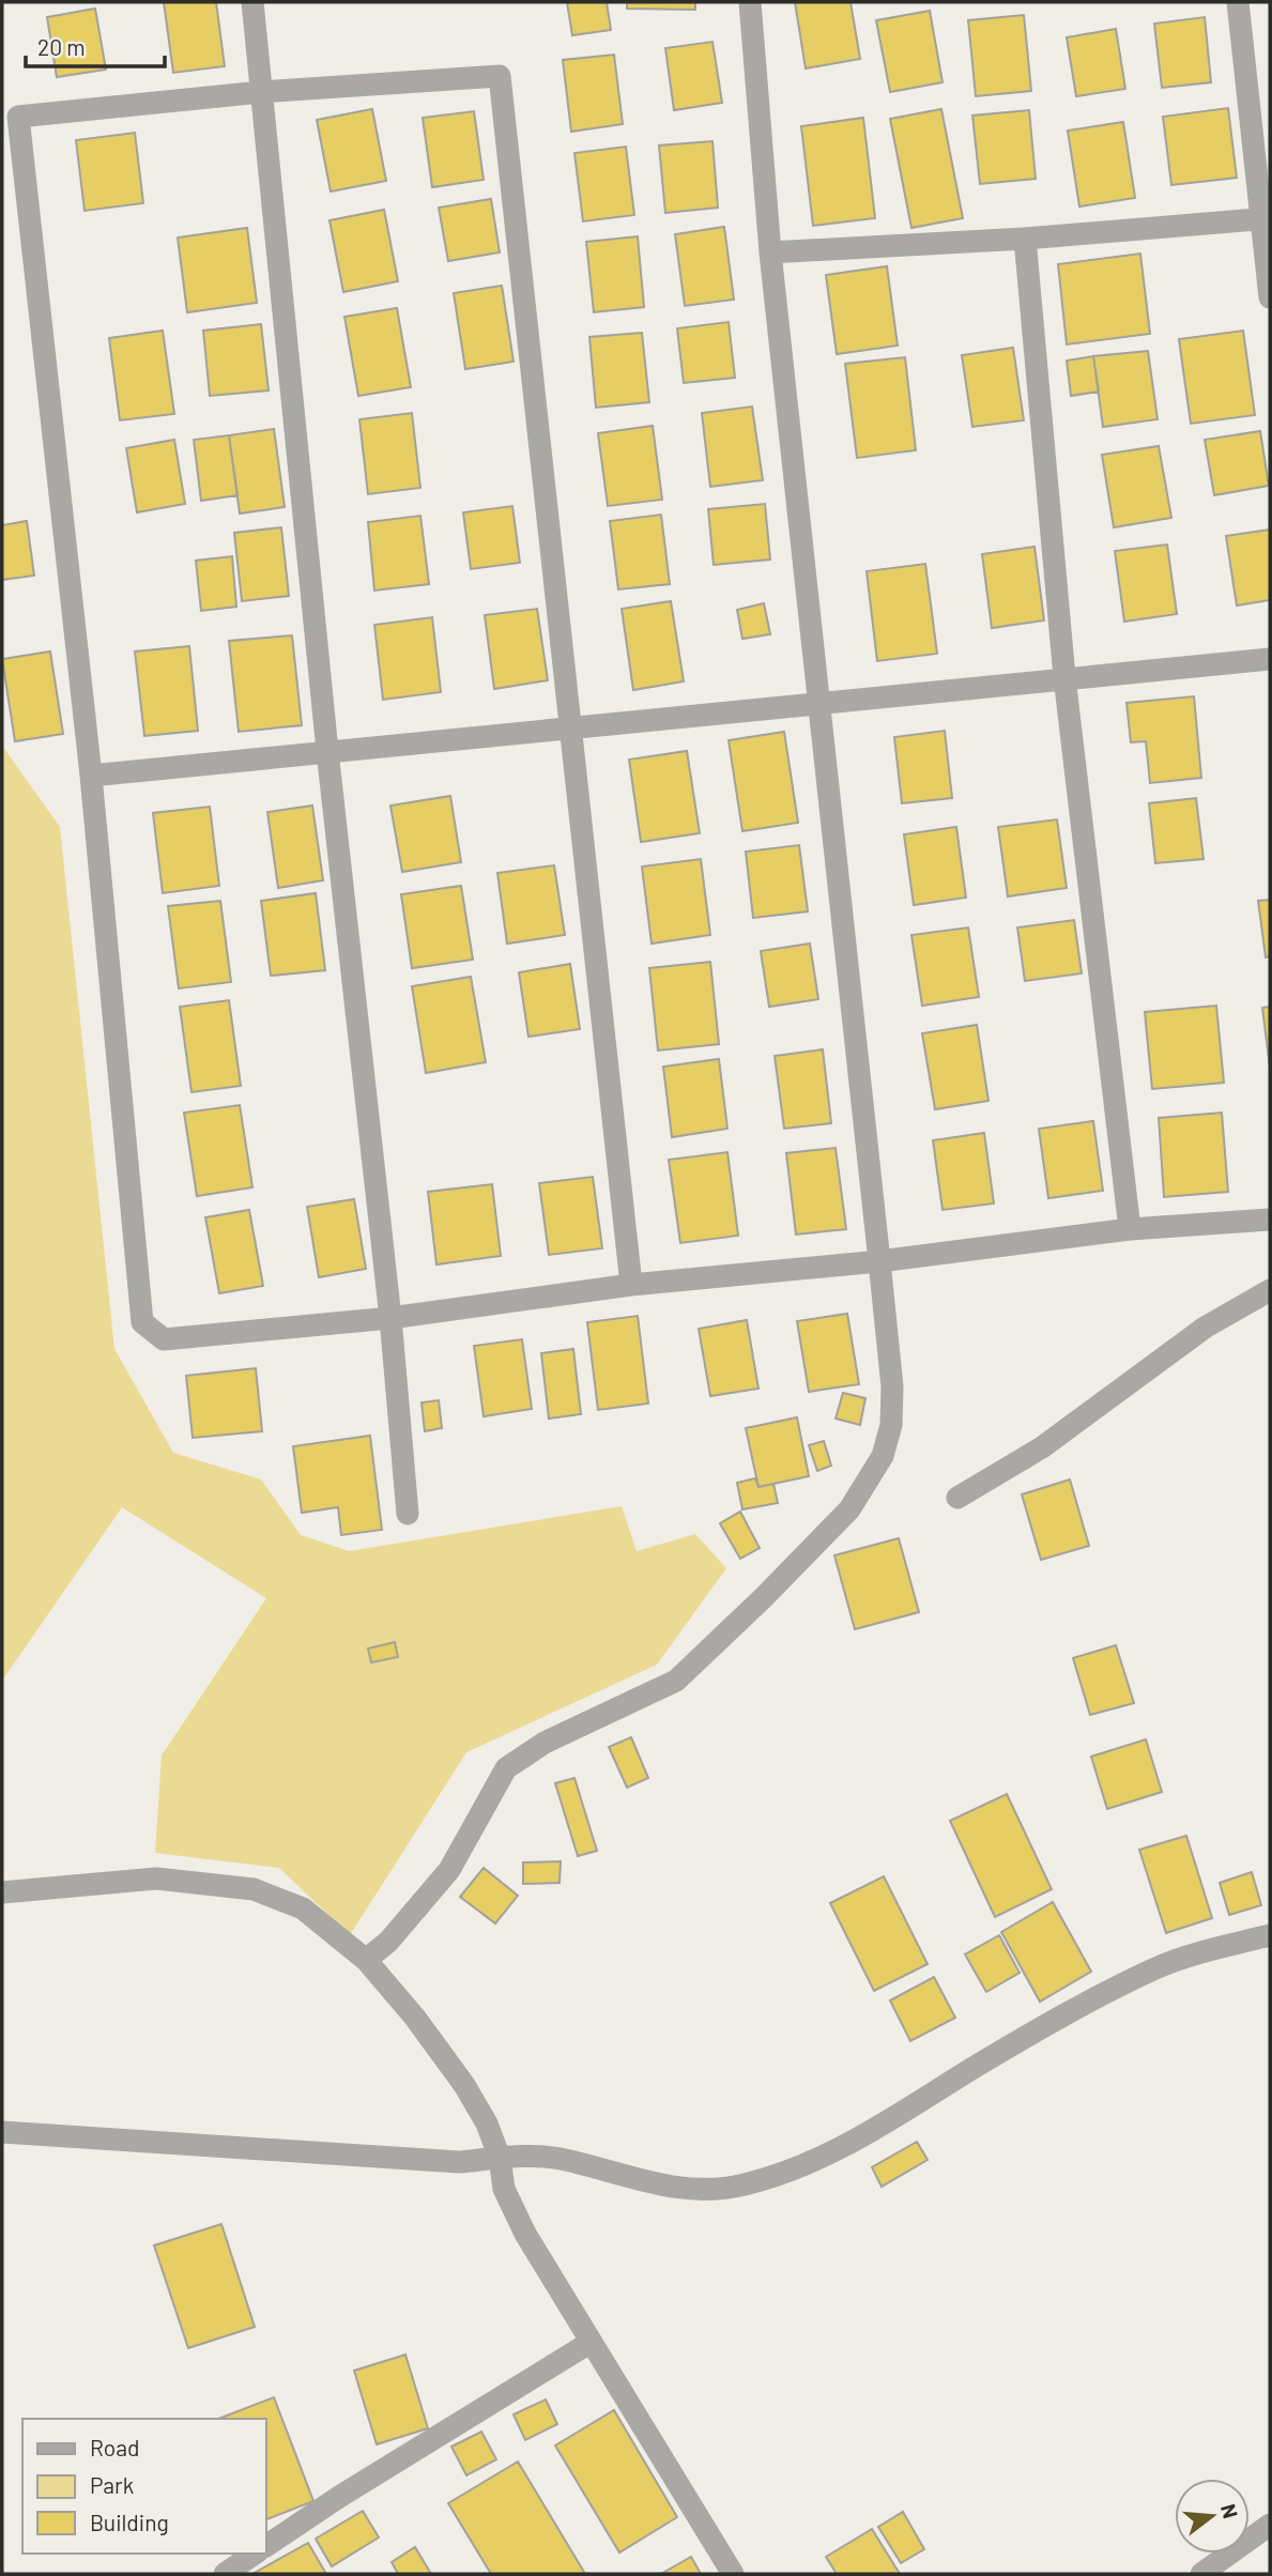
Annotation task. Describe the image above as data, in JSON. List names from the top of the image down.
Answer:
{
  "legend": ["Road", "Park", "Building"],
  "scale_bar": "20 m",
  "north": "right"
}
